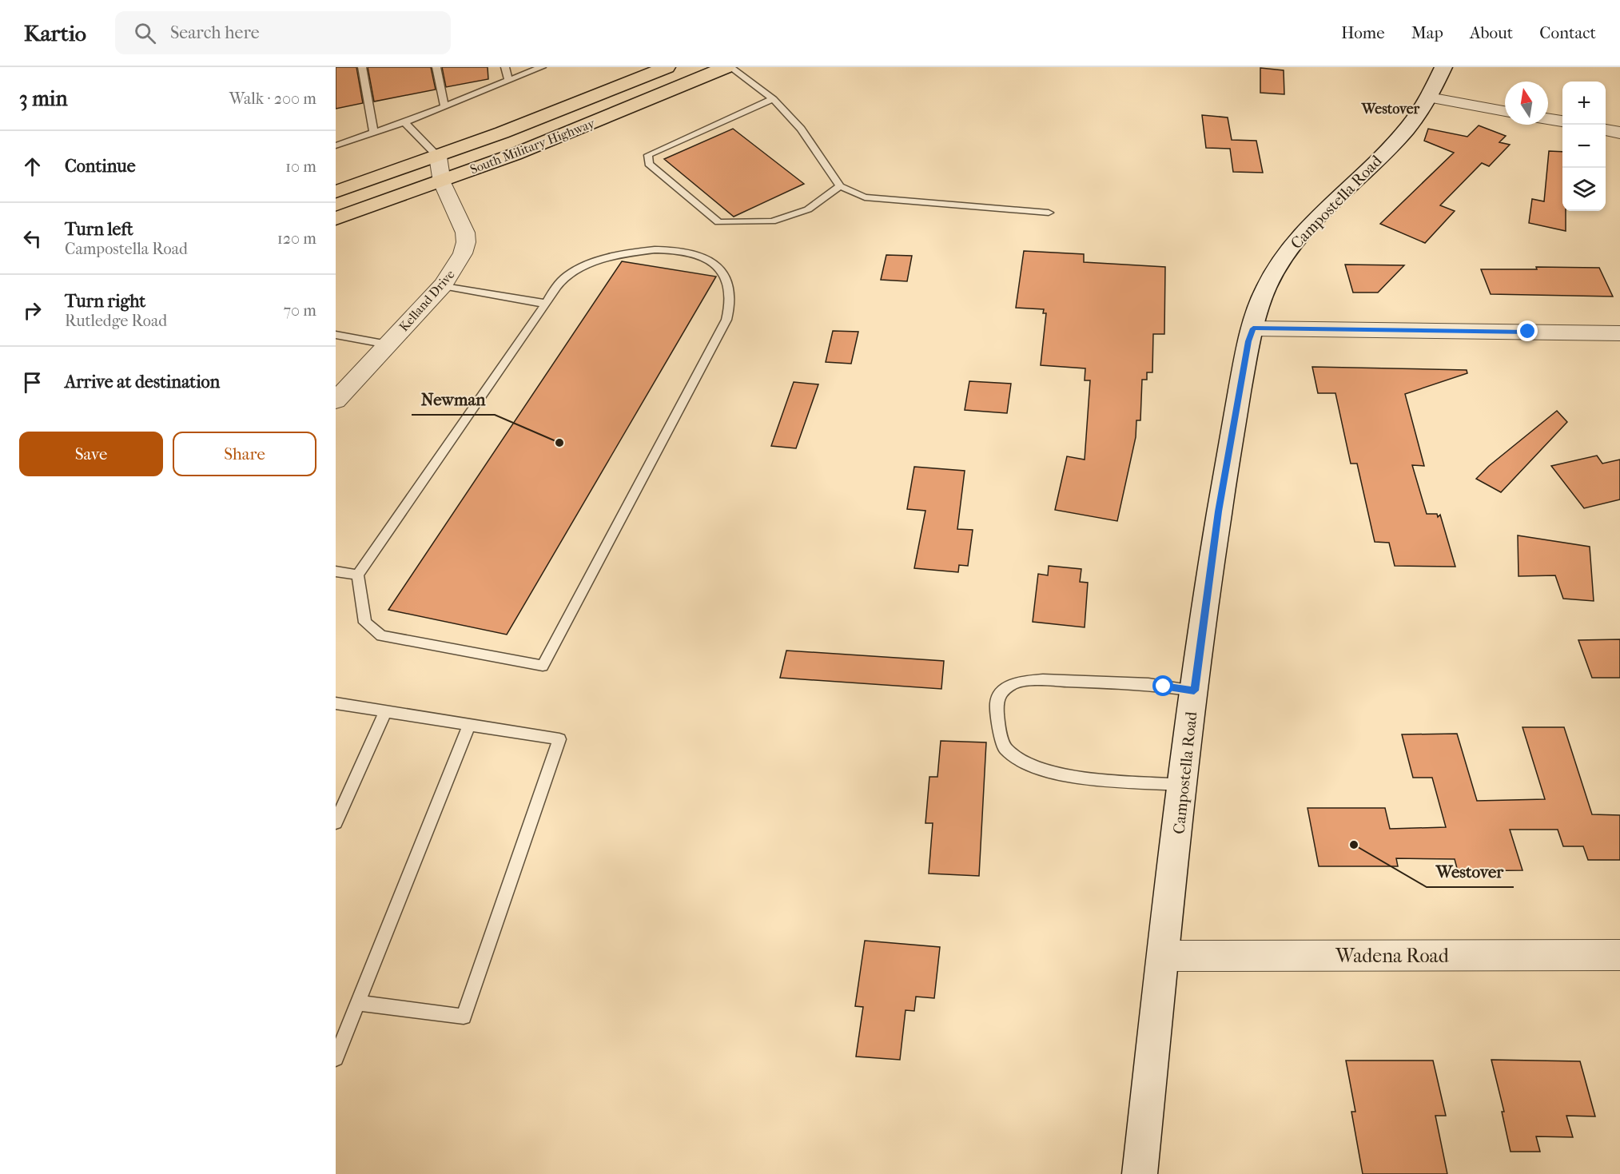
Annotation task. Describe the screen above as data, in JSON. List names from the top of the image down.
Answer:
{
  "streets": {
    "main road": ["South Military Highway", "Campostella Road"],
    "street": ["Kelland Drive", "Wadena Road"]
  },
  "crossings": [
    ["South Military Highway", "Kelland Drive"],
    ["Campostella Road", "Wadena Road"]
  ],
  "districts": ["Westover"],
  "places": ["Newman", "Westover"],
  "north": "top",
  "page": {
    "header": "Kartio",
    "search": "Search here",
    "nav": [
      "Home",
      "Map",
      "About",
      "Contact"
    ],
    "heading": ["3 min", "Walk · 200 m"],
    "map_buttons": ["+", "−"],
    "list": [
      ["Continue", "10 m"],
      ["Turn left", "Campostella Road", "120 m"],
      ["Turn right", "Rutledge Road", "70 m"],
      "Arrive at destination"
    ],
    "buttons": ["Save", "Share"]
  }
}
